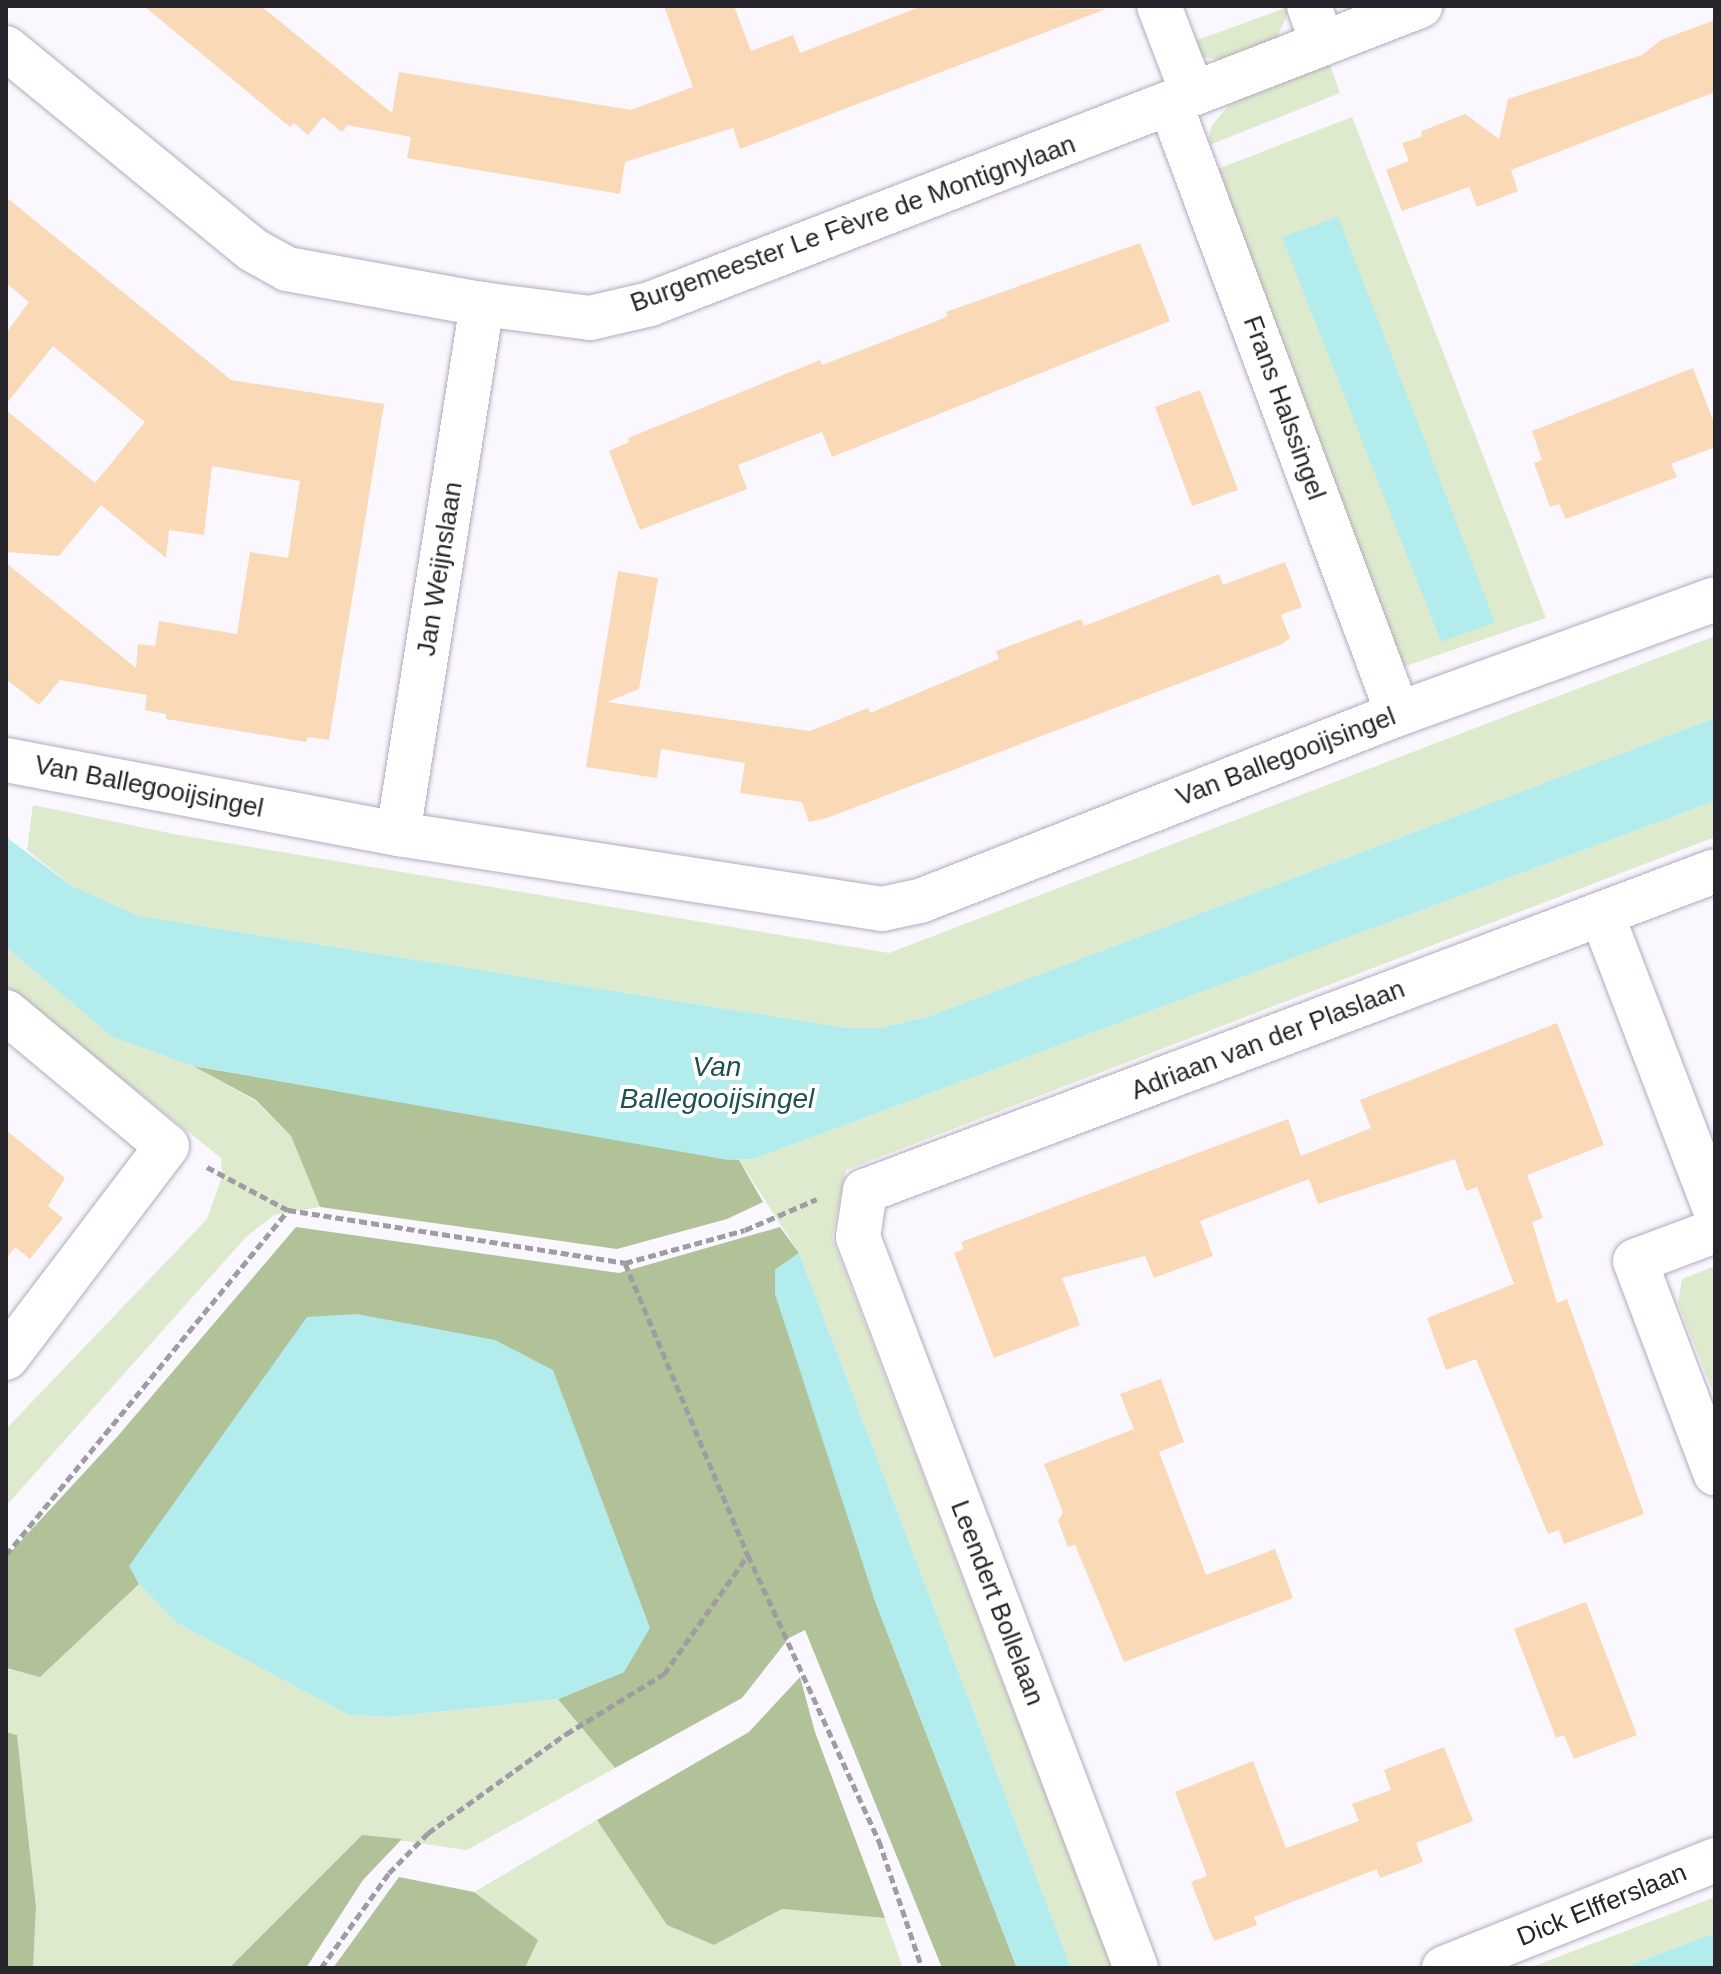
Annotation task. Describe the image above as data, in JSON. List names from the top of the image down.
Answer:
{
  "streets": {
    "street": [
      "Burgemeester Le Fèvre de Montignylaan",
      "Frans Halssingel",
      "Jan Weijnslaan",
      "Van Ballegooijsingel",
      "Adriaan van der Plaslaan",
      "Leendert Bollelaan",
      "Dick Elfferslaan"
    ]
  },
  "crossings": [
    ["Burgemeester Le Fèvre de Montignylaan", "Frans Halssingel"],
    ["Burgemeester Le Fèvre de Montignylaan", "Jan Weijnslaan"],
    ["Frans Halssingel", "Van Ballegooijsingel"],
    ["Jan Weijnslaan", "Van Ballegooijsingel"],
    ["Adriaan van der Plaslaan", "Leendert Bollelaan"]
  ],
  "water": ["Van Ballegooijsingel"]
}
